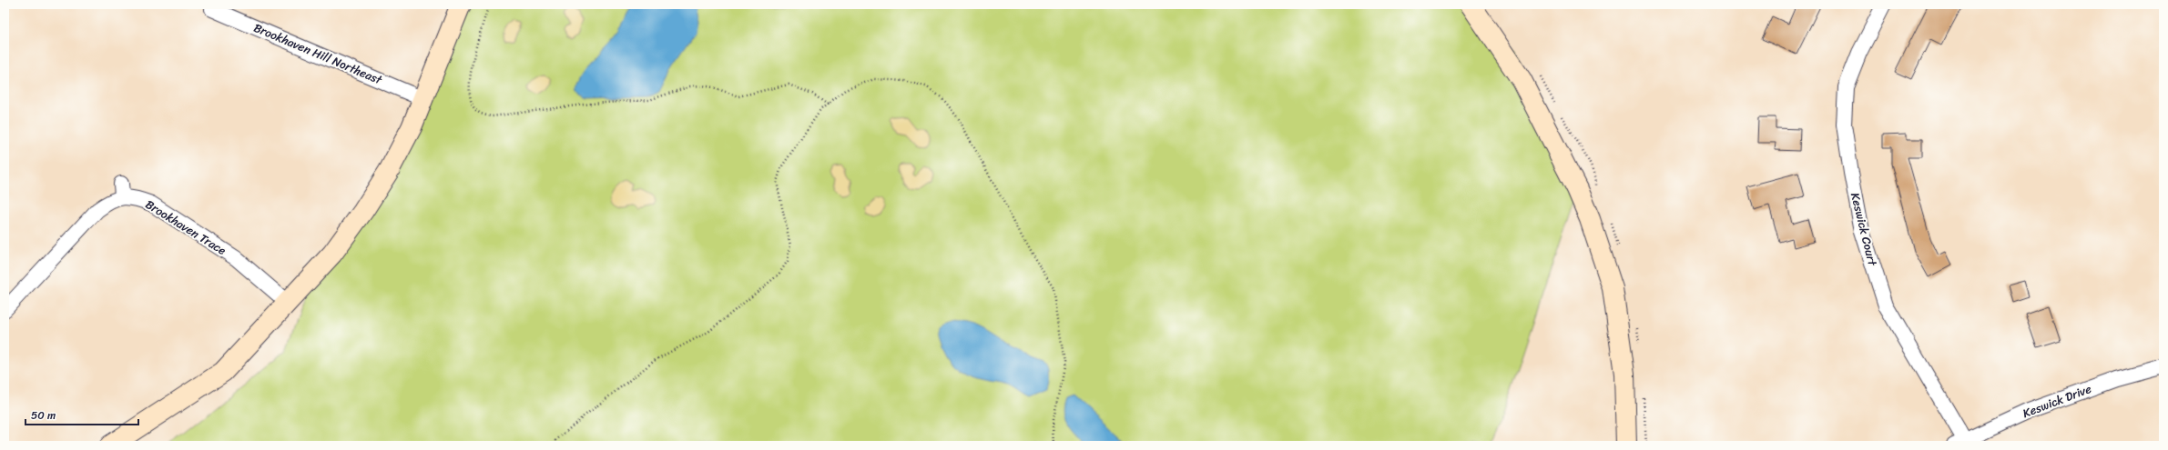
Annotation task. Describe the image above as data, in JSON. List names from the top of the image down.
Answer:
{
  "streets": {
    "street": [
      "Brookhaven Hill Northeast",
      "Brookhaven Trace",
      "Keswick Court",
      "Keswick Drive"
    ]
  },
  "crossings": [
    ["Keswick Court", "Keswick Drive"]
  ],
  "scale_bar": "50 m"
}
